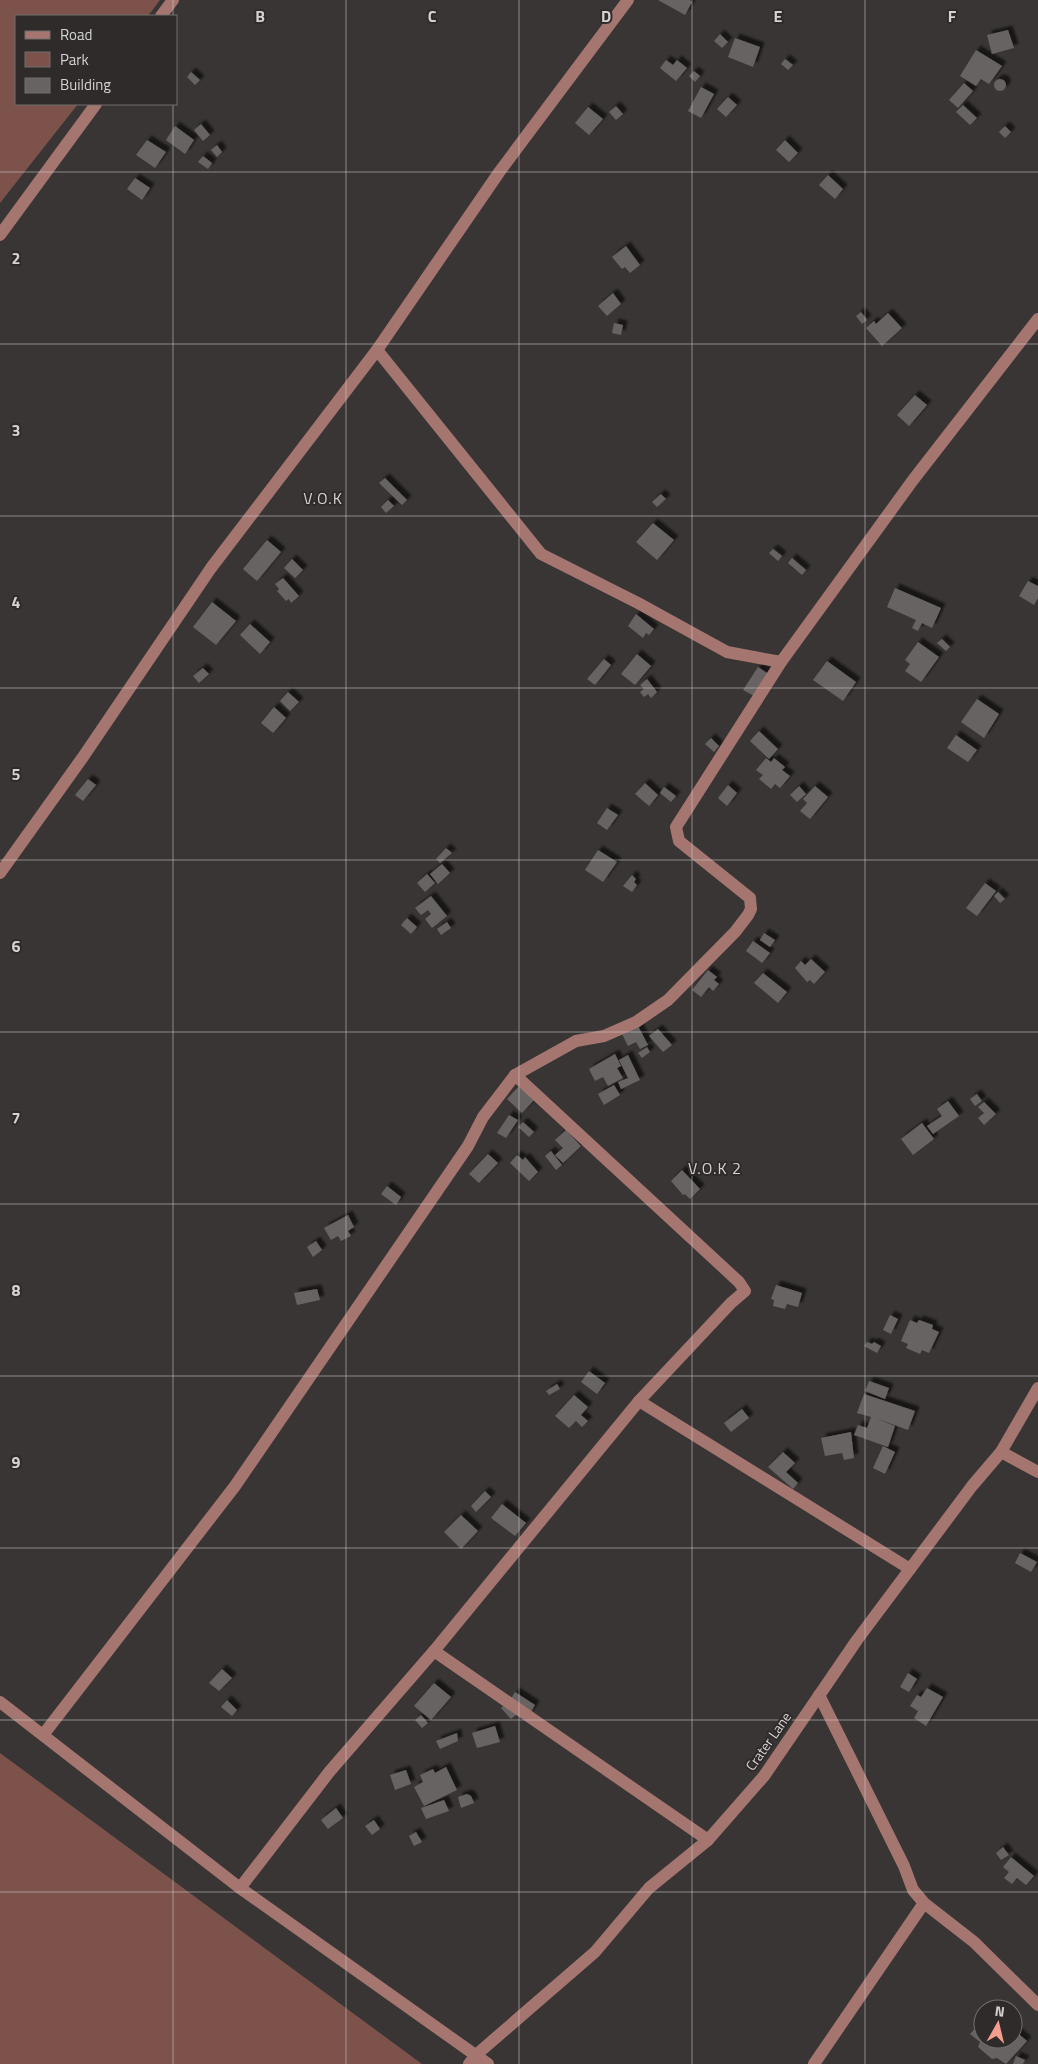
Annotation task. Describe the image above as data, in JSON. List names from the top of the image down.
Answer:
{
  "streets": {
    "street": ["Crater Lane"]
  },
  "districts": ["V.O.K", "V.O.K 2"],
  "legend": ["Road", "Park", "Building"],
  "north": "top",
  "grid": {
    "columns": [
      "B",
      "C",
      "D",
      "E",
      "F"
    ],
    "rows": [
      "2",
      "3",
      "4",
      "5",
      "6",
      "7",
      "8",
      "9"
    ]
  }
}
